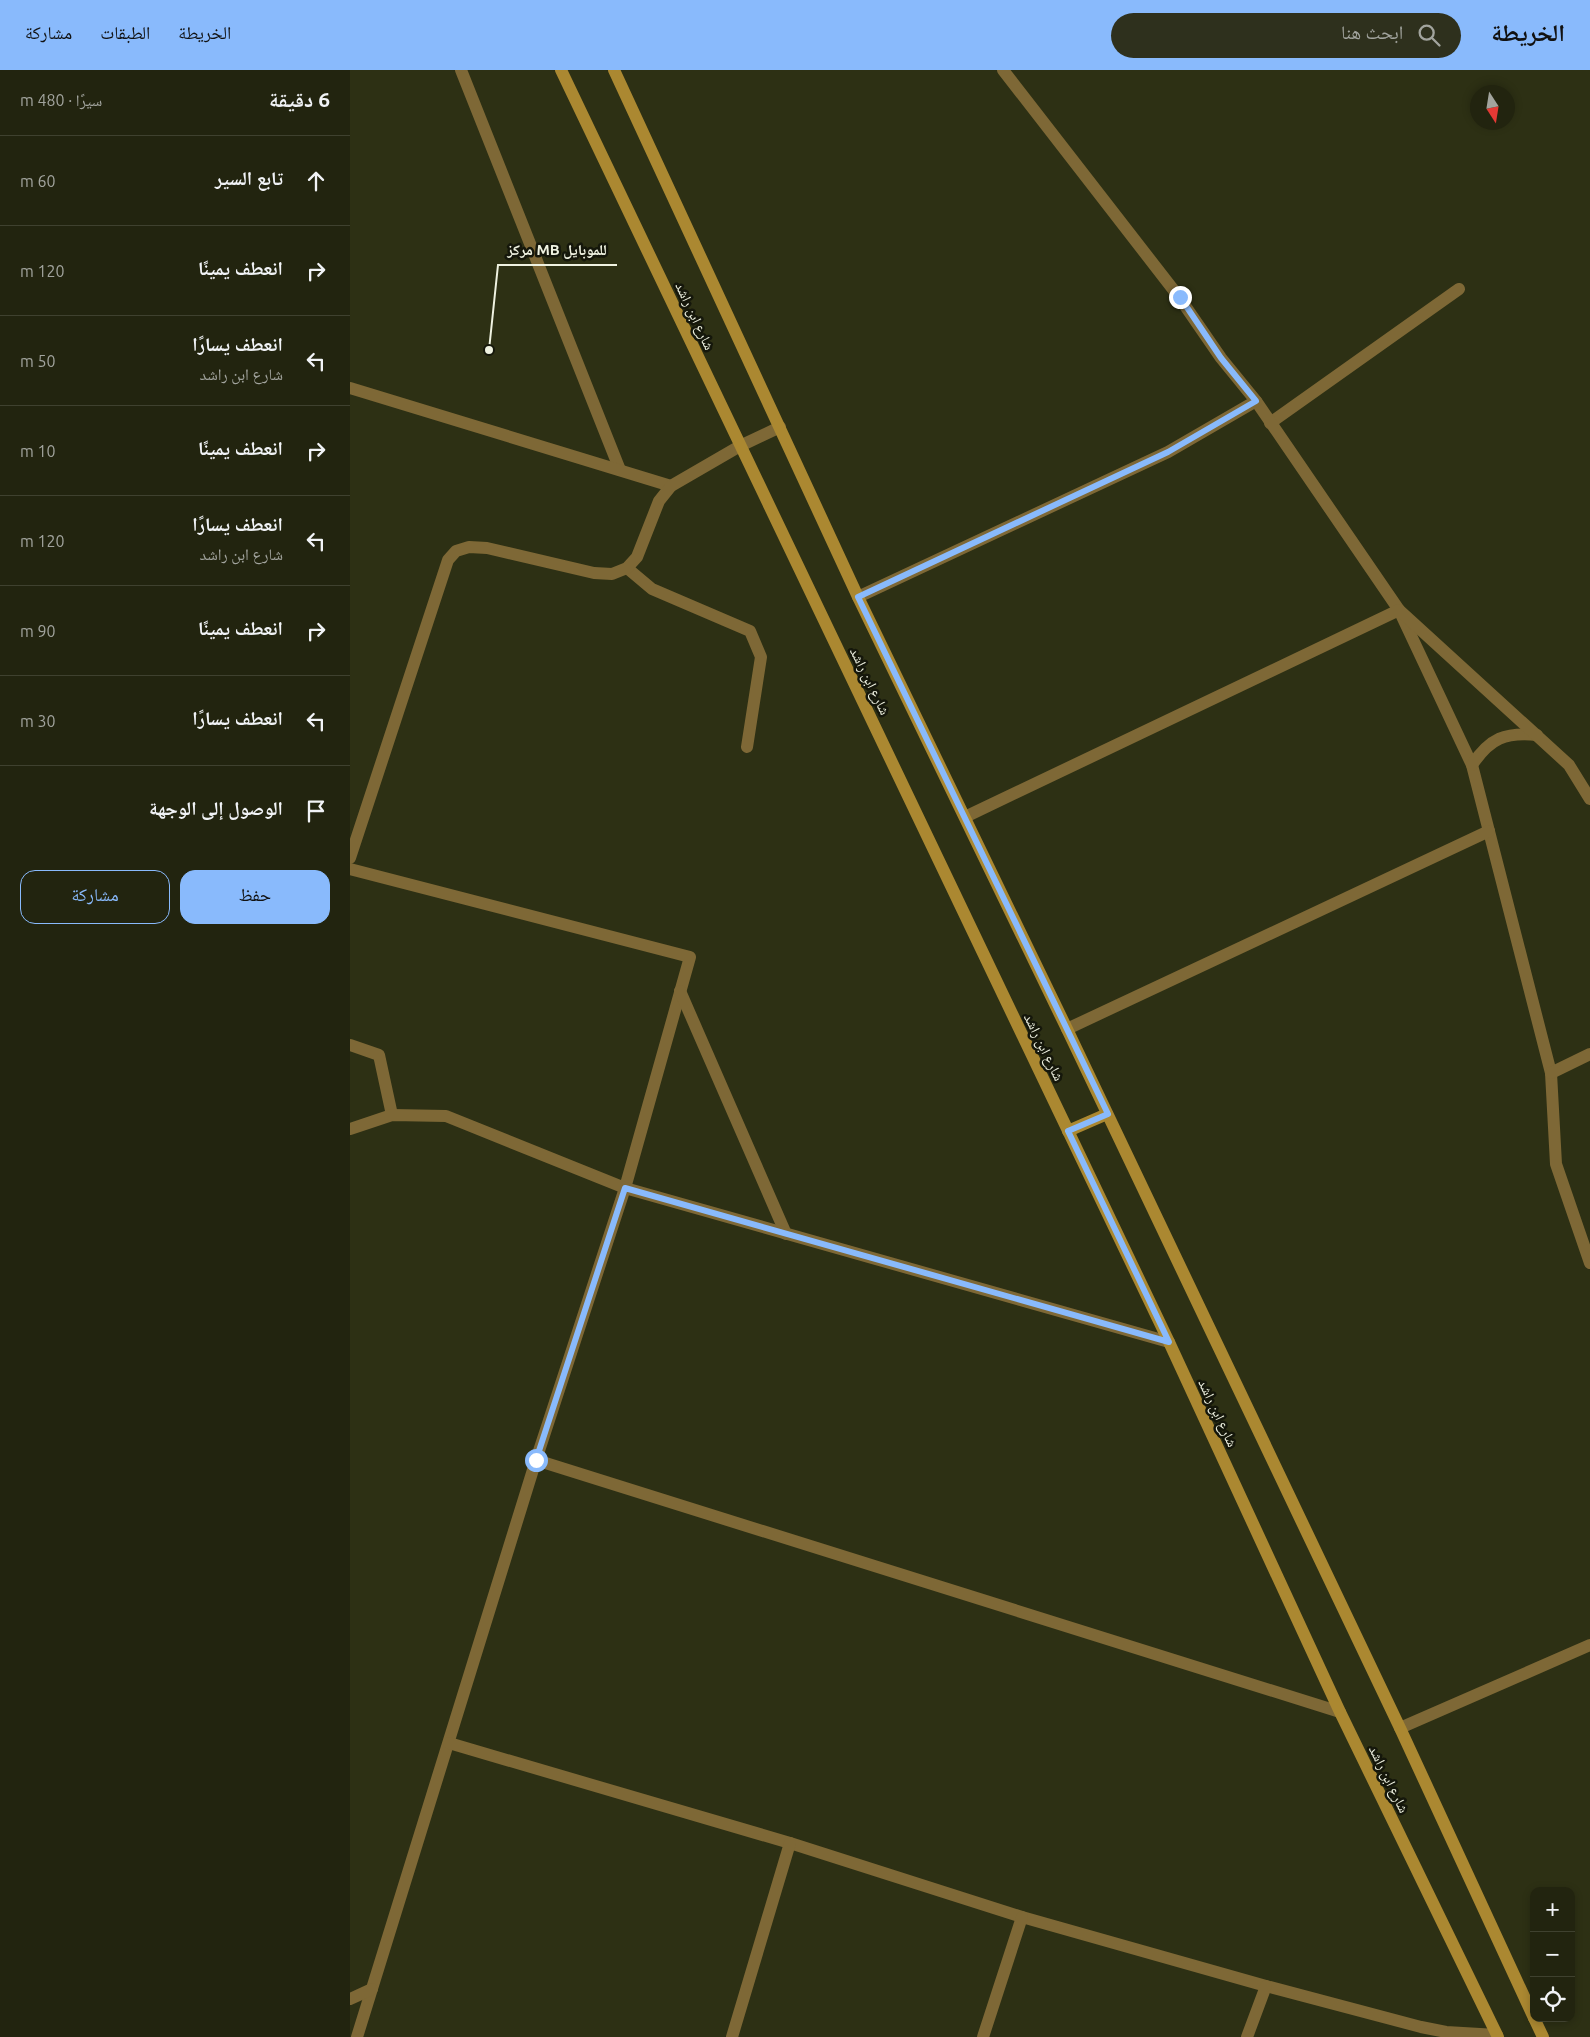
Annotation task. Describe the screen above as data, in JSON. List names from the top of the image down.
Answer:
{
  "streets": {
    "main road": ["شارع ابن راشد"]
  },
  "places": ["مركز MB للموبايل"],
  "north": "bottom",
  "page": {
    "header": "الخريطة",
    "search": "ابحث هنا",
    "nav": ["الخريطة", "الطبقات", "مشاركة"],
    "heading": ["6 دقيقة", "سيرًا · 480 m"],
    "list": [
      ["تابع السير", "60 m"],
      ["انعطف يمينًا", "120 m"],
      ["انعطف يسارًا", "شارع ابن راشد", "50 m"],
      ["انعطف يمينًا", "10 m"],
      ["انعطف يسارًا", "شارع ابن راشد", "120 m"],
      ["انعطف يمينًا", "90 m"],
      ["انعطف يسارًا", "30 m"],
      "الوصول إلى الوجهة"
    ],
    "buttons": ["حفظ", "مشاركة"],
    "map_buttons": ["+", "−"]
  }
}
